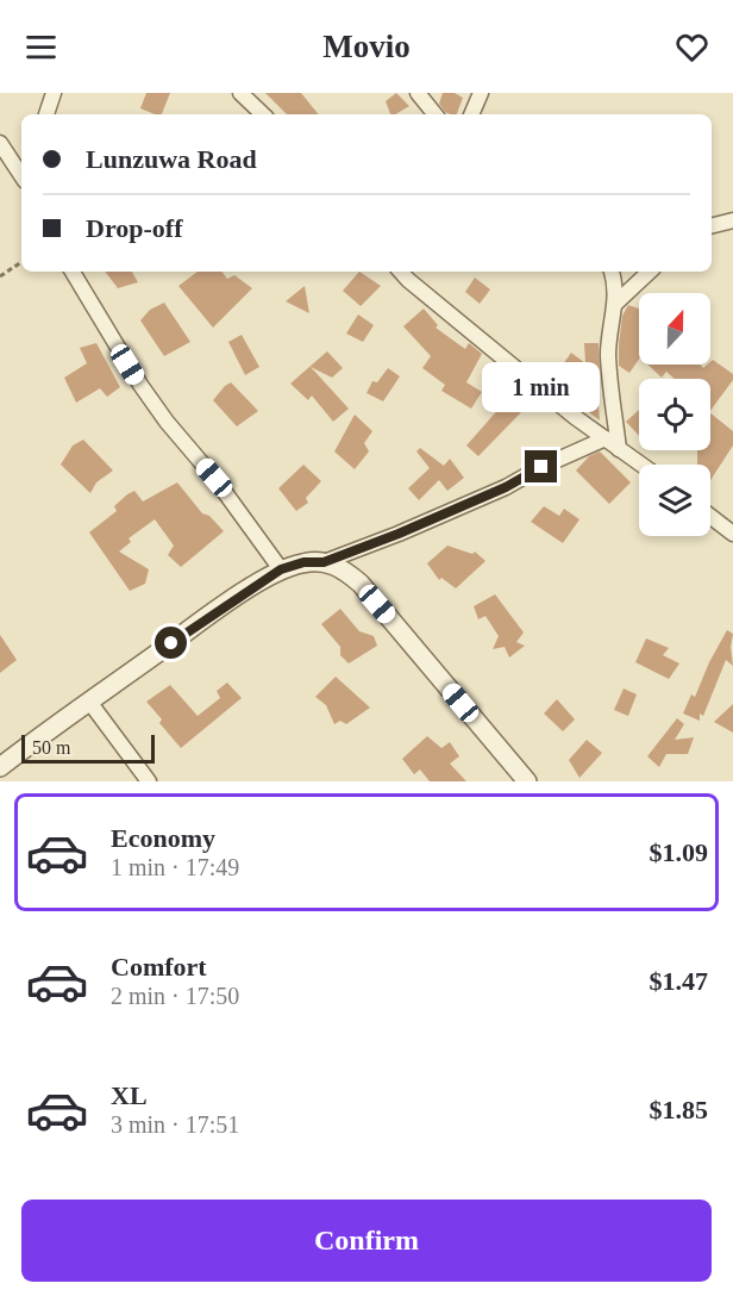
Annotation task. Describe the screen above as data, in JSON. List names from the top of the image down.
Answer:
{
  "scale_bar": "50 m",
  "north": "top",
  "page": {
    "header": "Movio",
    "banner": ["Lunzuwa Road", "Drop-off"],
    "bubble": "1 min",
    "scale": "50 m",
    "list": [
      {
        "name": "Economy",
        "note": "1 min · 17:49",
        "value": "$1.09"
      },
      {
        "name": "Comfort",
        "note": "2 min · 17:50",
        "value": "$1.47"
      },
      {
        "name": "XL",
        "note": "3 min · 17:51",
        "value": "$1.85"
      }
    ],
    "buttons": "Confirm"
  }
}
